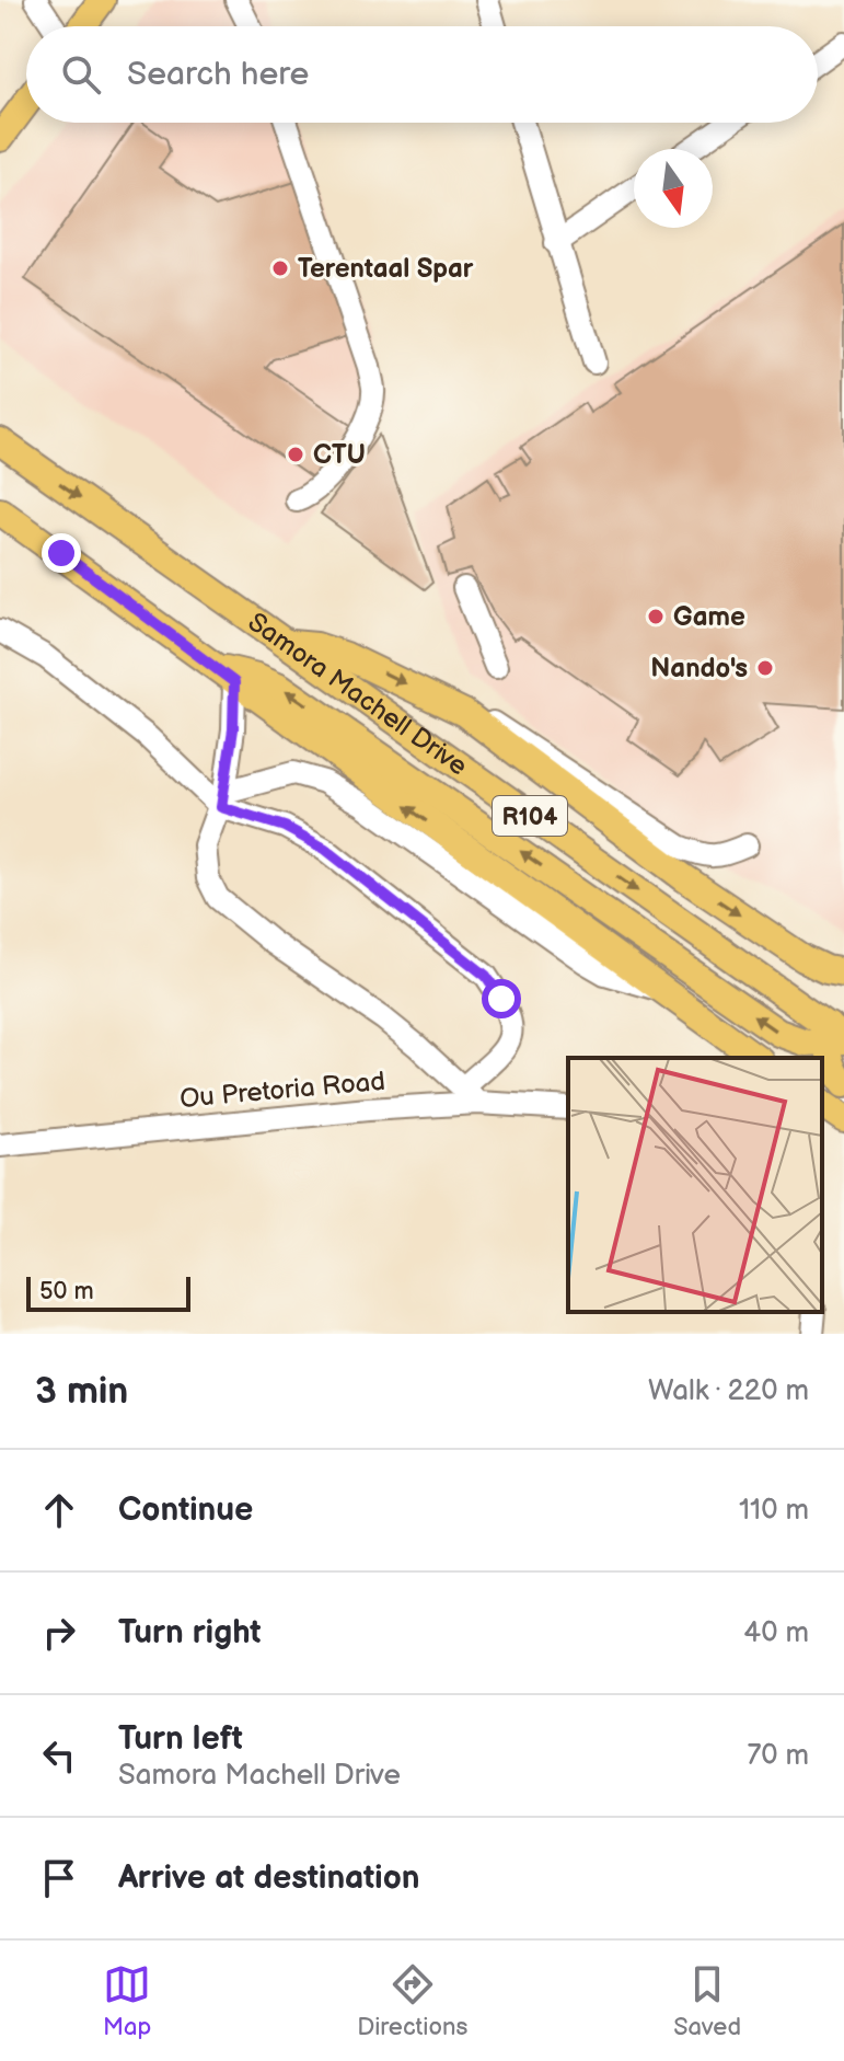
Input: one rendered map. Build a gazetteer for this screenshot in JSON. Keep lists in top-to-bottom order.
{
  "streets": {
    "main road": ["Samora Machell Drive", "R104"],
    "street": ["Ou Pretoria Road"]
  },
  "places": [
    "Terentaal Spar",
    "CTU",
    "Game",
    "Nando's"
  ],
  "scale_bar": "50 m",
  "north": "bottom",
  "page": {
    "search": "Search here",
    "scale": "50 m",
    "heading": ["3 min", "Walk · 220 m"],
    "list": [
      ["Continue", "110 m"],
      ["Turn right", "40 m"],
      ["Turn left", "Samora Machell Drive", "70 m"],
      "Arrive at destination"
    ],
    "nav": ["Map", "Directions", "Saved"]
  }
}
